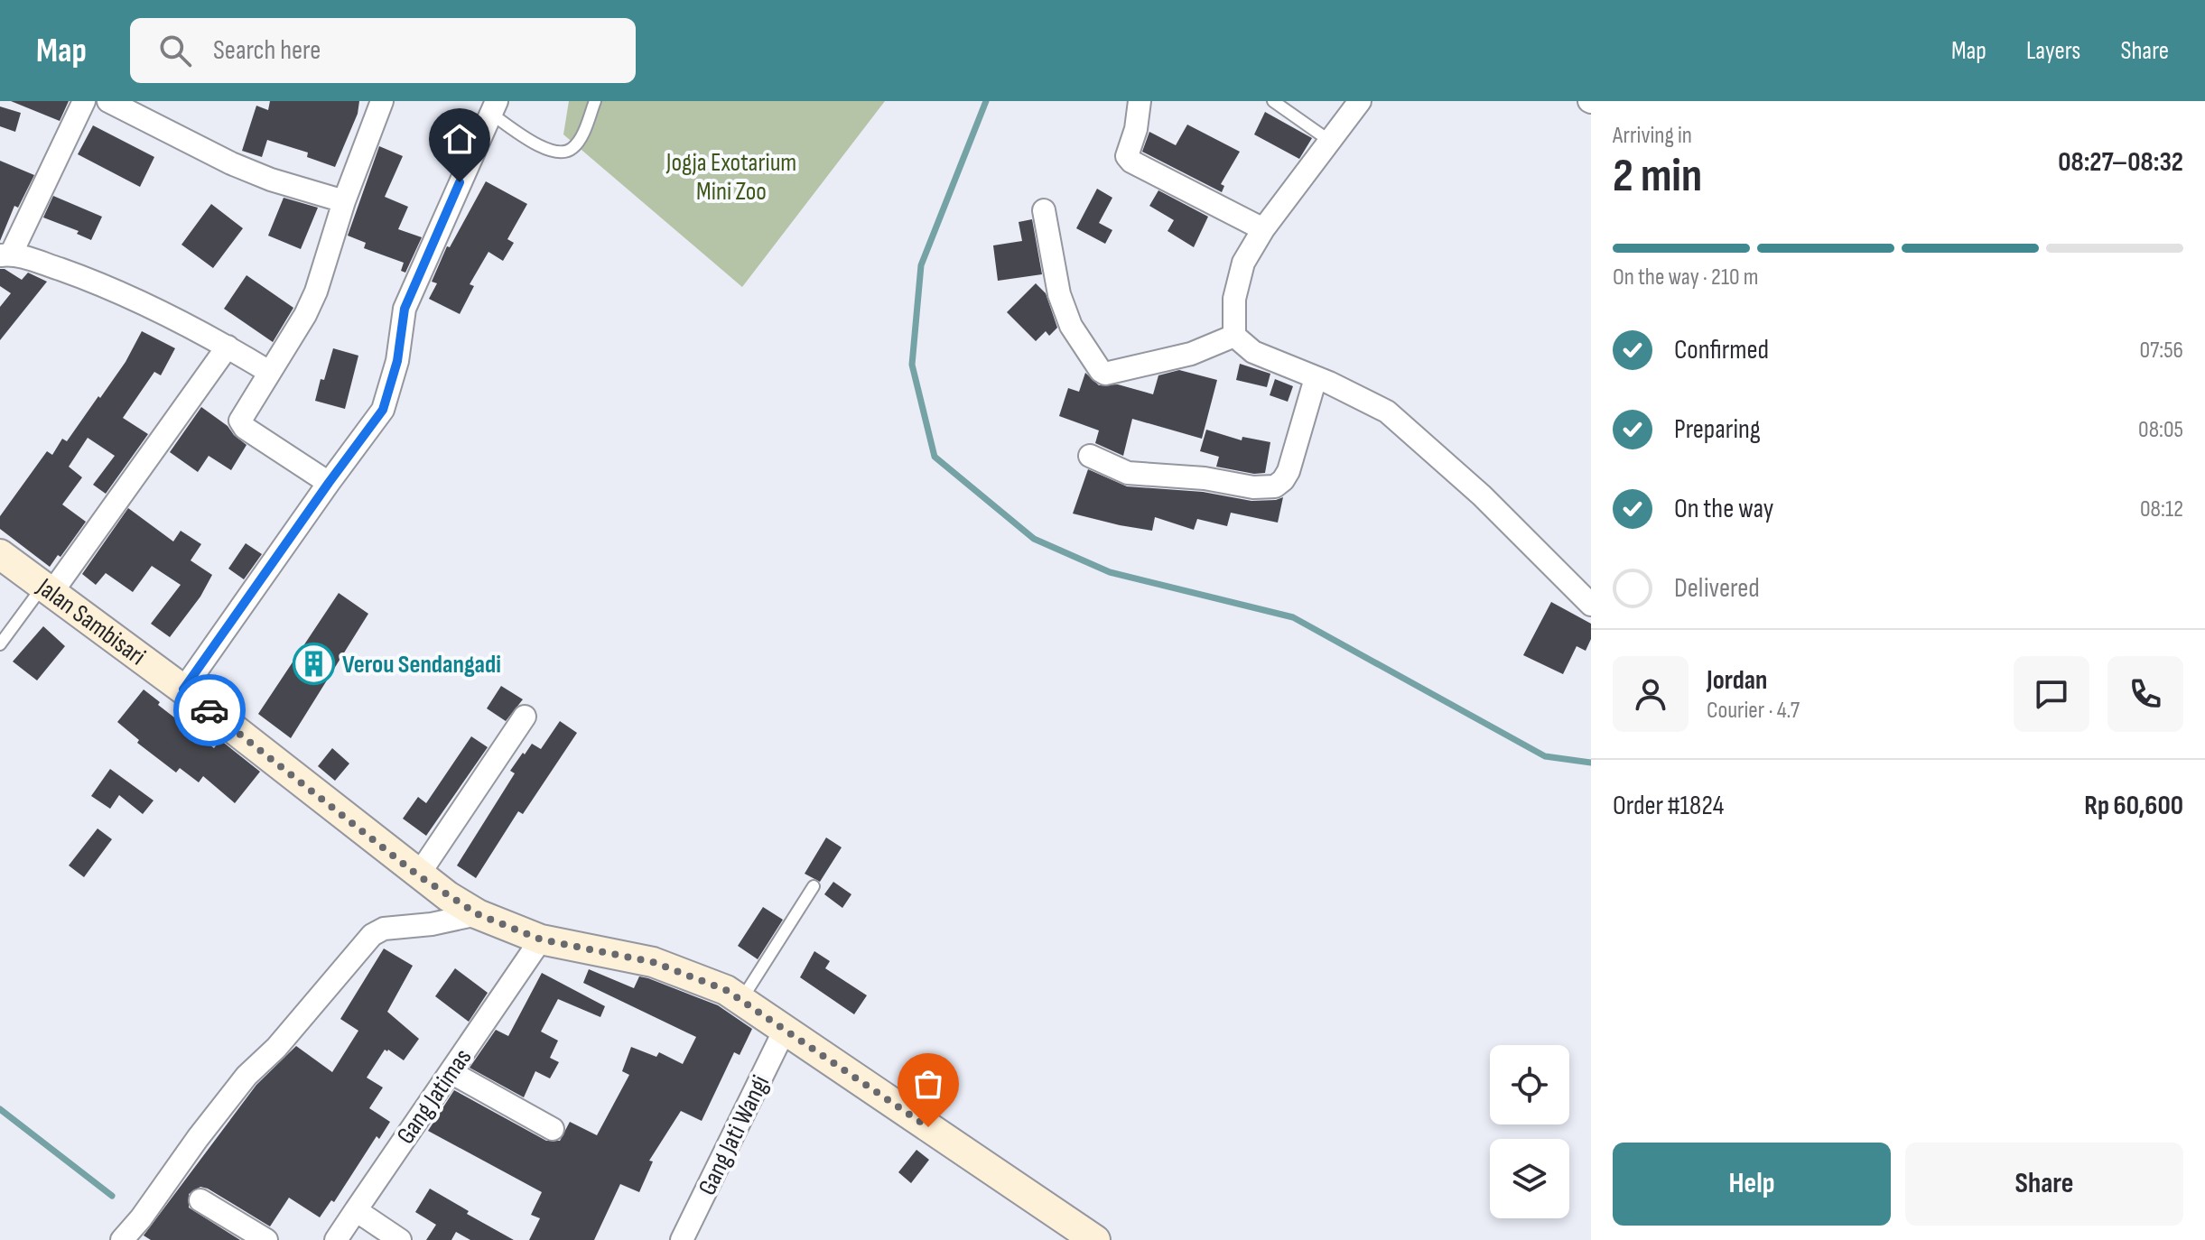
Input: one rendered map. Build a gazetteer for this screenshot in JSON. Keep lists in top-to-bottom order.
{
  "streets": {
    "main road": ["Jalan Sambisari"],
    "street": ["Gang Jatimas", "Gang Jati Wangi"]
  },
  "crossings": [
    ["Jalan Sambisari", "Gang Jatimas"],
    ["Jalan Sambisari", "Gang Jati Wangi"]
  ],
  "parks": ["Jogja Exotarium Mini Zoo"],
  "places": {
    "building": ["Verou Sendangadi"]
  },
  "page": {
    "header": "Map",
    "search": "Search here",
    "nav": ["Map", "Layers", "Share"],
    "heading": ["2 min", "Arriving in", "08:27–08:32"],
    "panel": [
      "Jordan",
      "Courier · 4.7",
      "Order #1824",
      "Rp 60,600"
    ],
    "bar": "On the way · 210 m",
    "list": [
      ["Confirmed", "07:56"],
      ["Preparing", "08:05"],
      ["On the way", "08:12"],
      "Delivered"
    ],
    "buttons": ["Help", "Share"]
  }
}
